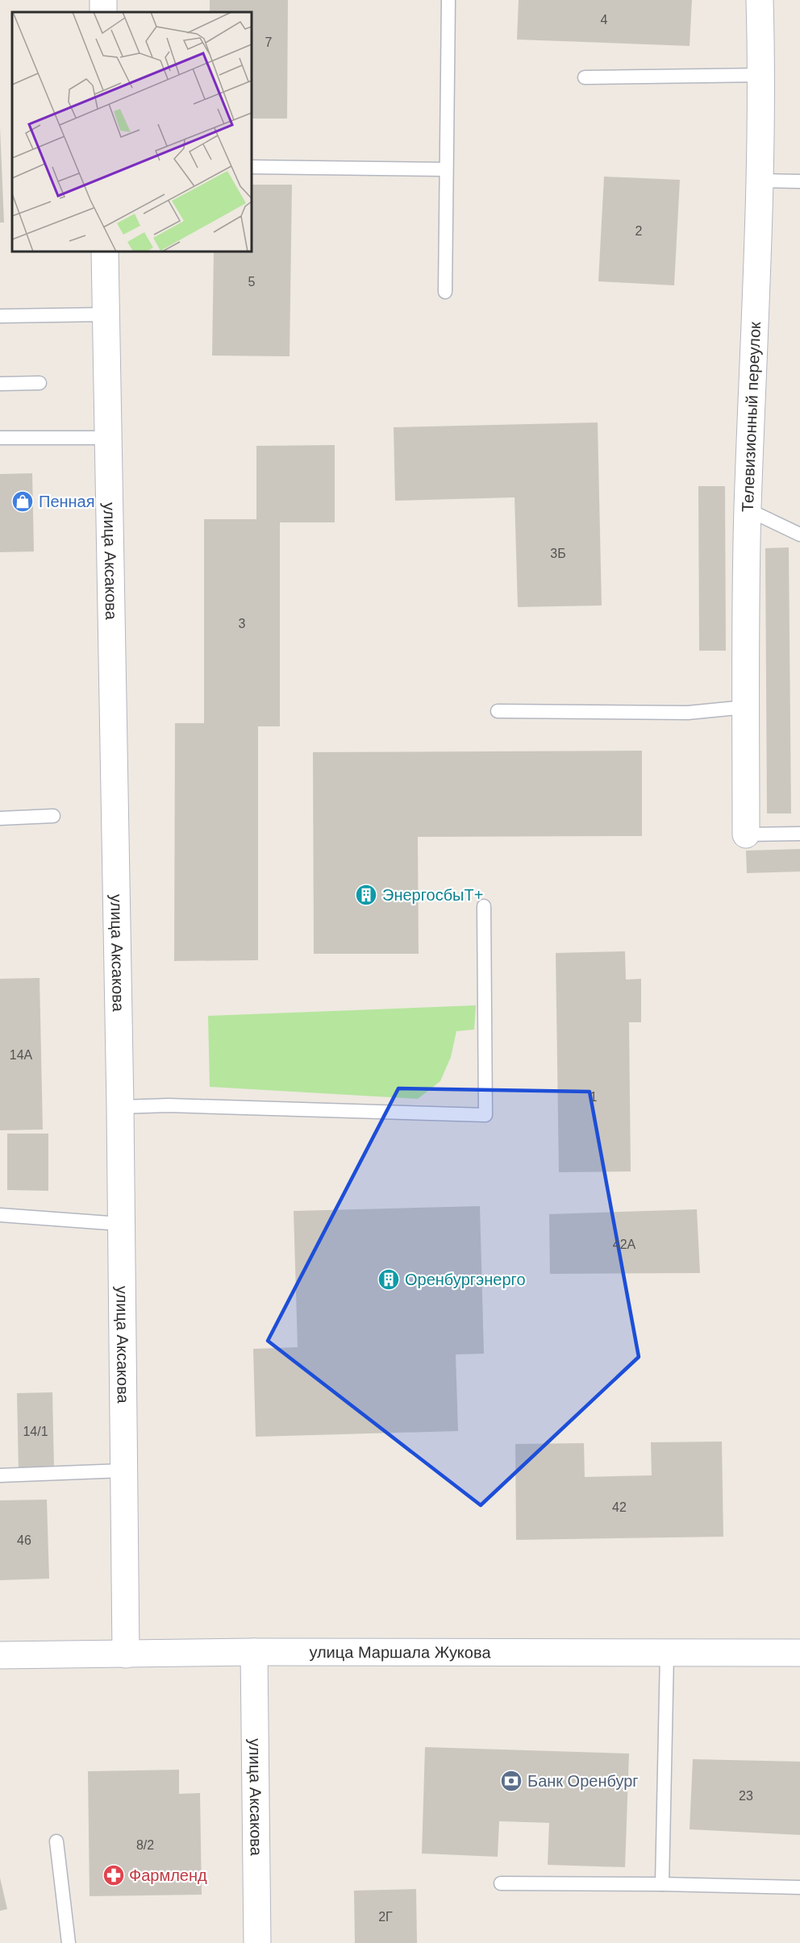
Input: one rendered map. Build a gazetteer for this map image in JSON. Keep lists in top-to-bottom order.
{
  "streets": {
    "main road": ["Телевизионный переулок", "улица Аксакова", "улица Маршала Жукова"]
  },
  "crossings": [
    ["улица Аксакова", "улица Маршала Жукова"]
  ],
  "places": {
    "shop": ["Пенная"],
    "building": ["ЭнергосбыТ+", "Оренбургэнерго"],
    "bank": ["Банк Оренбург"],
    "pharmacy": ["Фармленд"]
  },
  "house_numbers": [
    "4",
    "7",
    "2",
    "5",
    "3Б",
    "3",
    "14А",
    "1",
    "42А",
    "14/1",
    "42",
    "46",
    "23",
    "8/2",
    "2Г"
  ]
}
